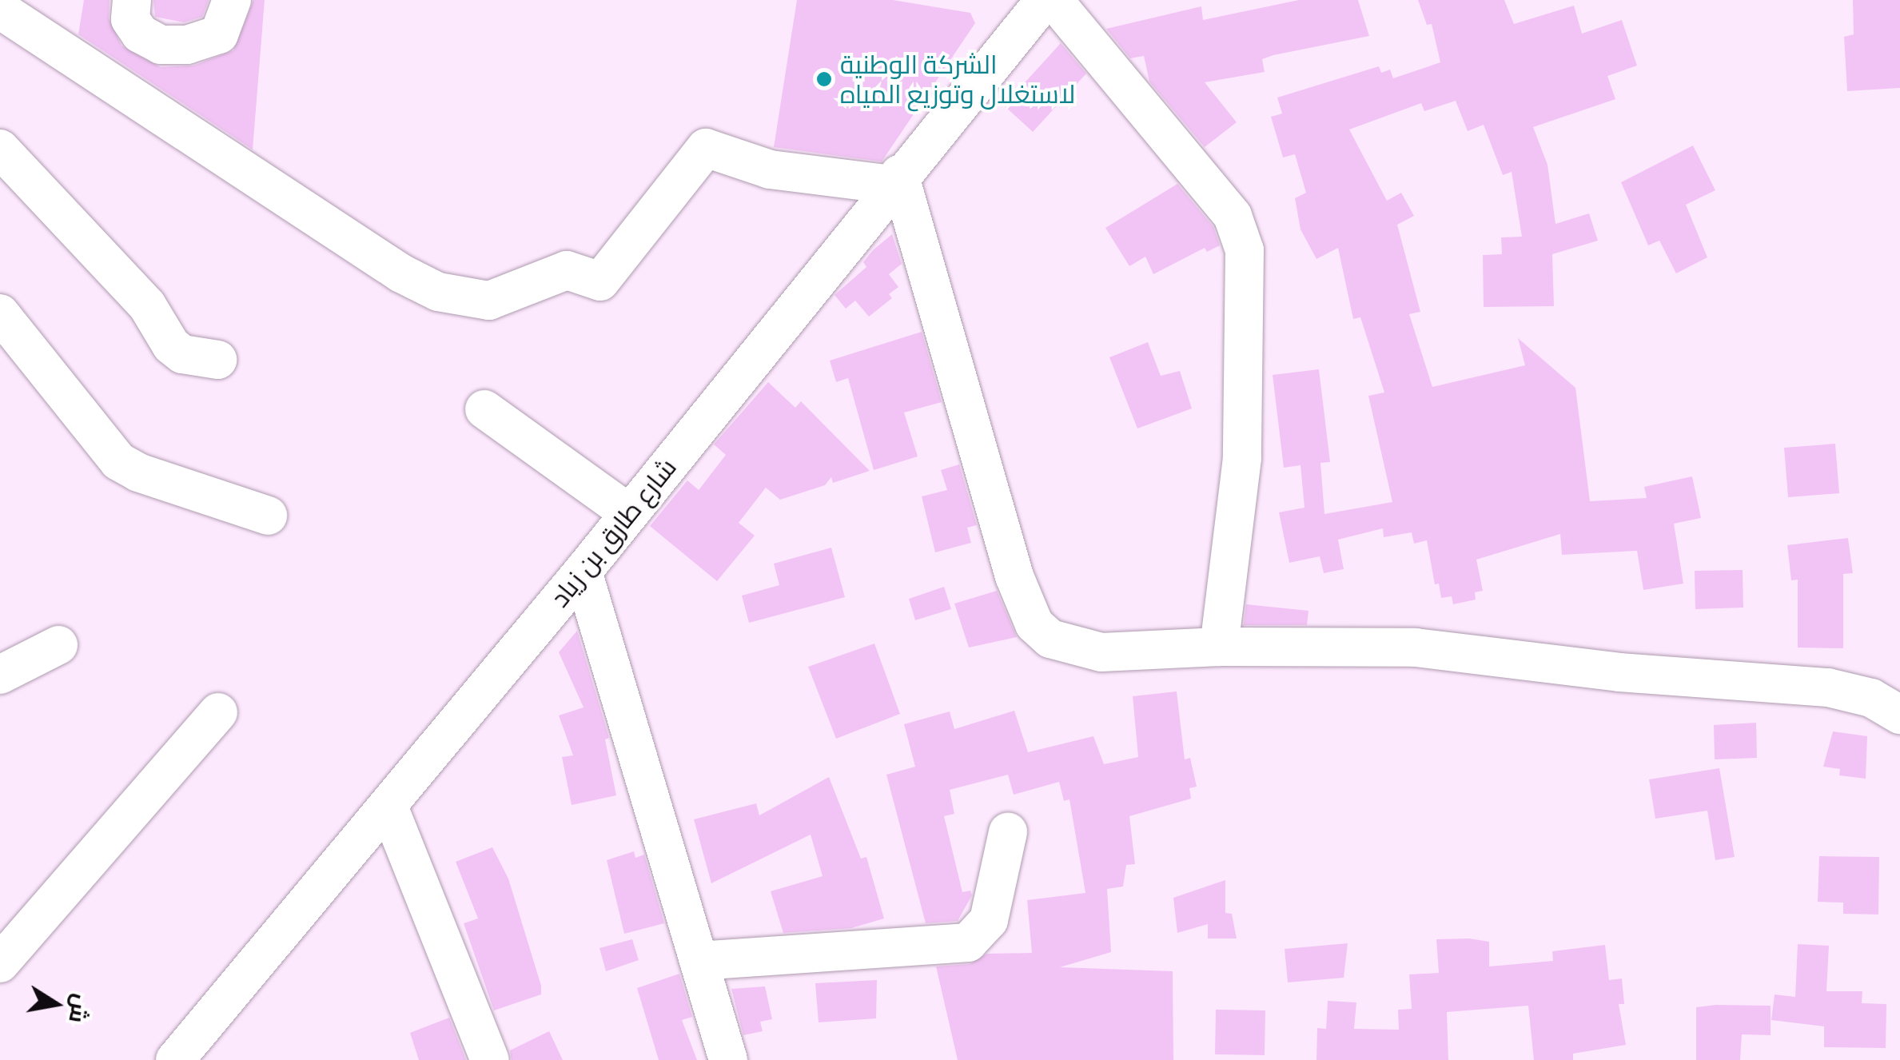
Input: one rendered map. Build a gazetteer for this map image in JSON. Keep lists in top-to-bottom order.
{
  "streets": {
    "street": ["شارع طارق بن زياد"]
  },
  "places": ["الشركة الوطنية لاستغلال وتوزيع المياه"],
  "north": "right"
}
